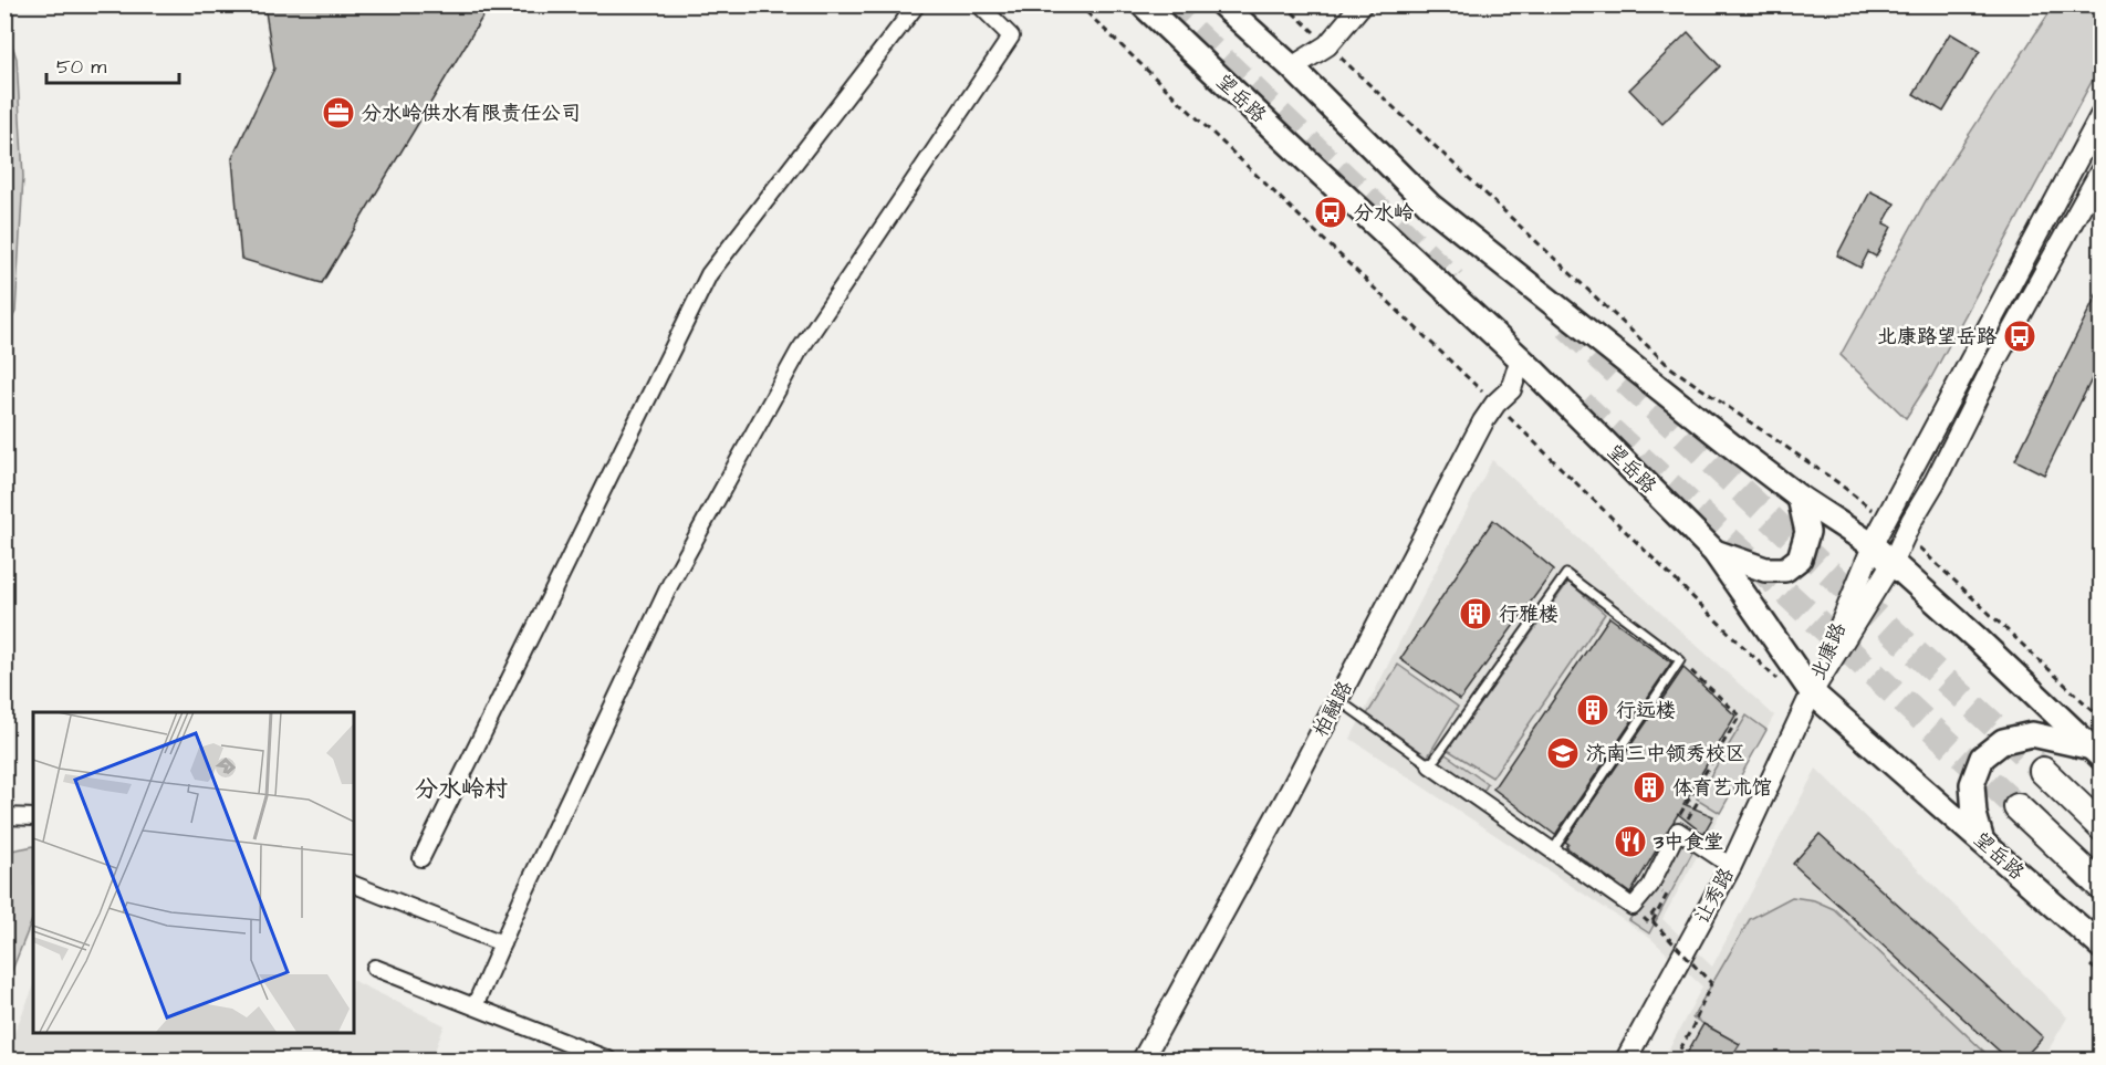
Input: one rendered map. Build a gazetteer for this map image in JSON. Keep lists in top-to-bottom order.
{
  "streets": {
    "main road": ["望岳路"],
    "street": ["北康路", "柏融路", "让秀路"]
  },
  "crossings": [
    ["望岳路", "北康路"],
    ["望岳路", "柏融路"],
    ["望岳路", "让秀路"],
    ["北康路", "让秀路"]
  ],
  "districts": ["分水岭村"],
  "places": {
    "office": ["分水岭供水有限责任公司"],
    "bus stop": ["分水岭", "北康路望岳路"],
    "building": ["行雅楼", "行远楼", "体育艺术馆"],
    "school or university": ["济南三中领秀校区"],
    "restaurant": ["3中食堂"]
  },
  "scale_bar": "50 m"
}
